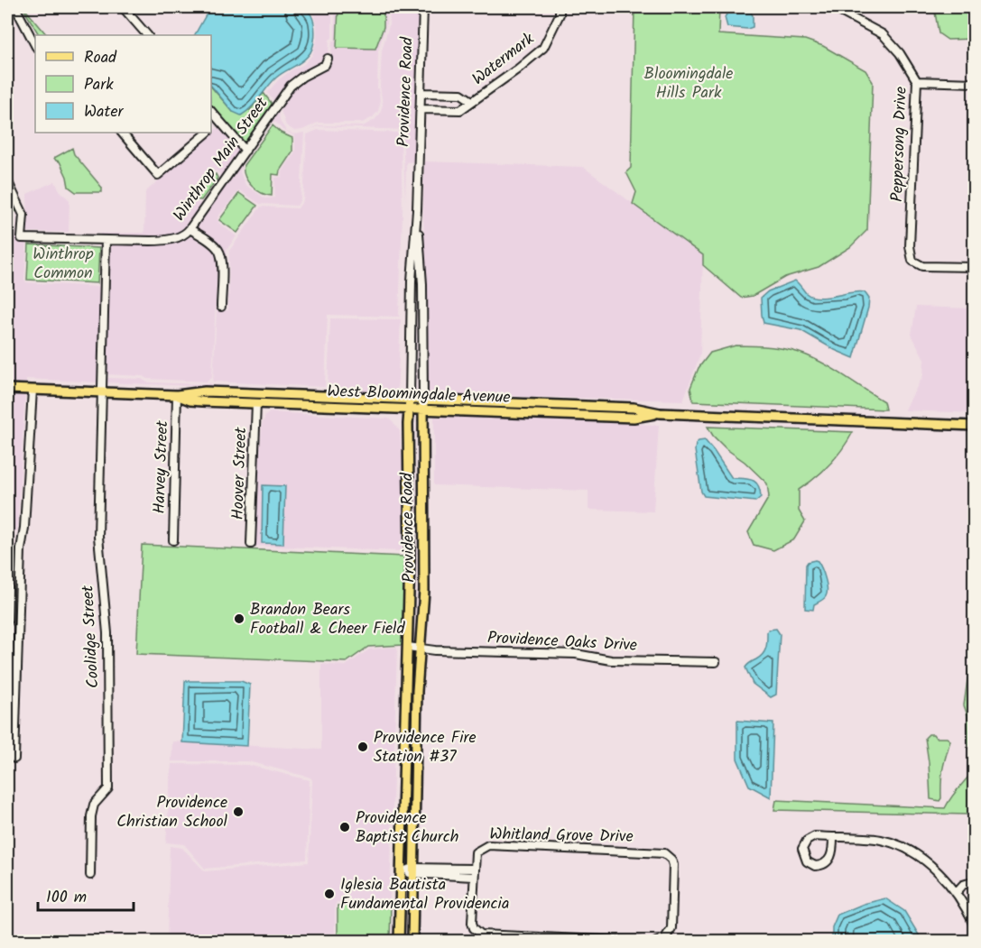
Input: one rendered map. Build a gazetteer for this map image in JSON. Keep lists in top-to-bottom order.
{
  "streets": {
    "main road": ["Providence Road", "West Bloomingdale Avenue"],
    "street": [
      "Watermark",
      "Peppersong Drive",
      "Winthrop Main Street",
      "Harvey Street",
      "Hoover Street",
      "Coolidge Street",
      "Providence Oaks Drive",
      "Whitland Grove Drive"
    ]
  },
  "crossings": [
    ["Watermark", "Providence Road"],
    ["Providence Road", "West Bloomingdale Avenue"],
    ["Providence Road", "Providence Oaks Drive"],
    ["Winthrop Main Street", "Coolidge Street"],
    ["West Bloomingdale Avenue", "Harvey Street"],
    ["West Bloomingdale Avenue", "Hoover Street"],
    ["West Bloomingdale Avenue", "Coolidge Street"]
  ],
  "parks": ["Bloomingdale Hills Park", "Winthrop Common"],
  "places": [
    "Brandon Bears Football & Cheer Field",
    "Providence Fire Station #37",
    "Providence Christian School",
    "Providence Baptist Church",
    "Iglesia Bautista Fundamental Providencia"
  ],
  "legend": ["Road", "Park", "Water"],
  "scale_bar": "100 m"
}
